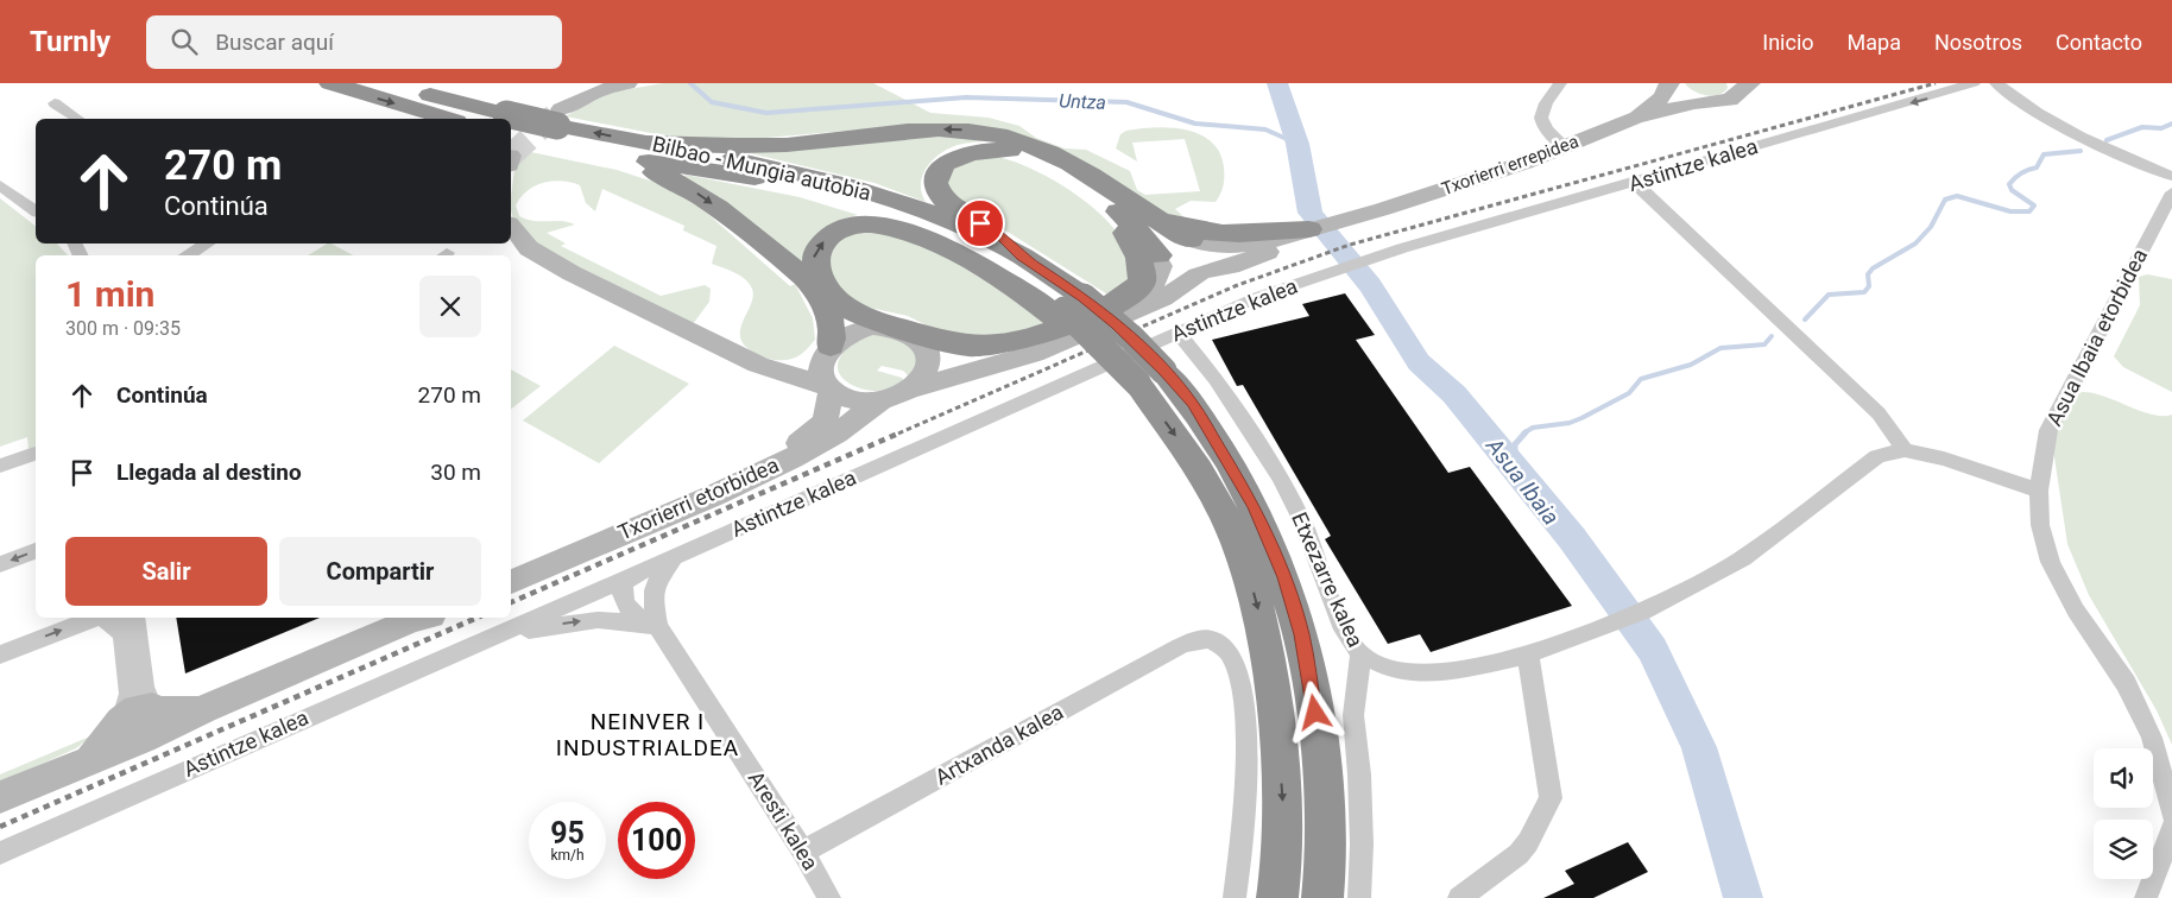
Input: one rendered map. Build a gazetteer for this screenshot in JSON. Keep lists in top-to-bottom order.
{
  "streets": {
    "highway": ["Bilbao - Mungia autobia"],
    "street": [
      "Txorierri errepidea",
      "Astintze kalea",
      "Asua Ibaia etorbidea",
      "Txorierri etorbidea",
      "Etxezarre kalea",
      "Artxanda kalea",
      "Aresti kalea"
    ]
  },
  "crossings": [
    ["Txorierri errepidea", "Txorierri etorbidea"],
    ["Astintze kalea", "Etxezarre kalea"],
    ["Astintze kalea", "Aresti kalea"],
    ["Artxanda kalea", "Aresti kalea"]
  ],
  "districts": ["NEINVER I INDUSTRIALDEA"],
  "water": ["Untza", "Asua Ibaia"],
  "page": {
    "header": "Turnly",
    "search": "Buscar aquí",
    "nav": [
      "Inicio",
      "Mapa",
      "Nosotros",
      "Contacto"
    ],
    "turn": ["270 m", "Continúa"],
    "heading": ["1 min", "300 m · 09:35"],
    "list": [
      {
        "name": "Continúa",
        "value": "270 m"
      },
      {
        "name": "Llegada al destino",
        "value": "30 m"
      }
    ],
    "buttons": ["Salir", "Compartir"],
    "speed": "95 km/h",
    "limit": "100"
  }
}
